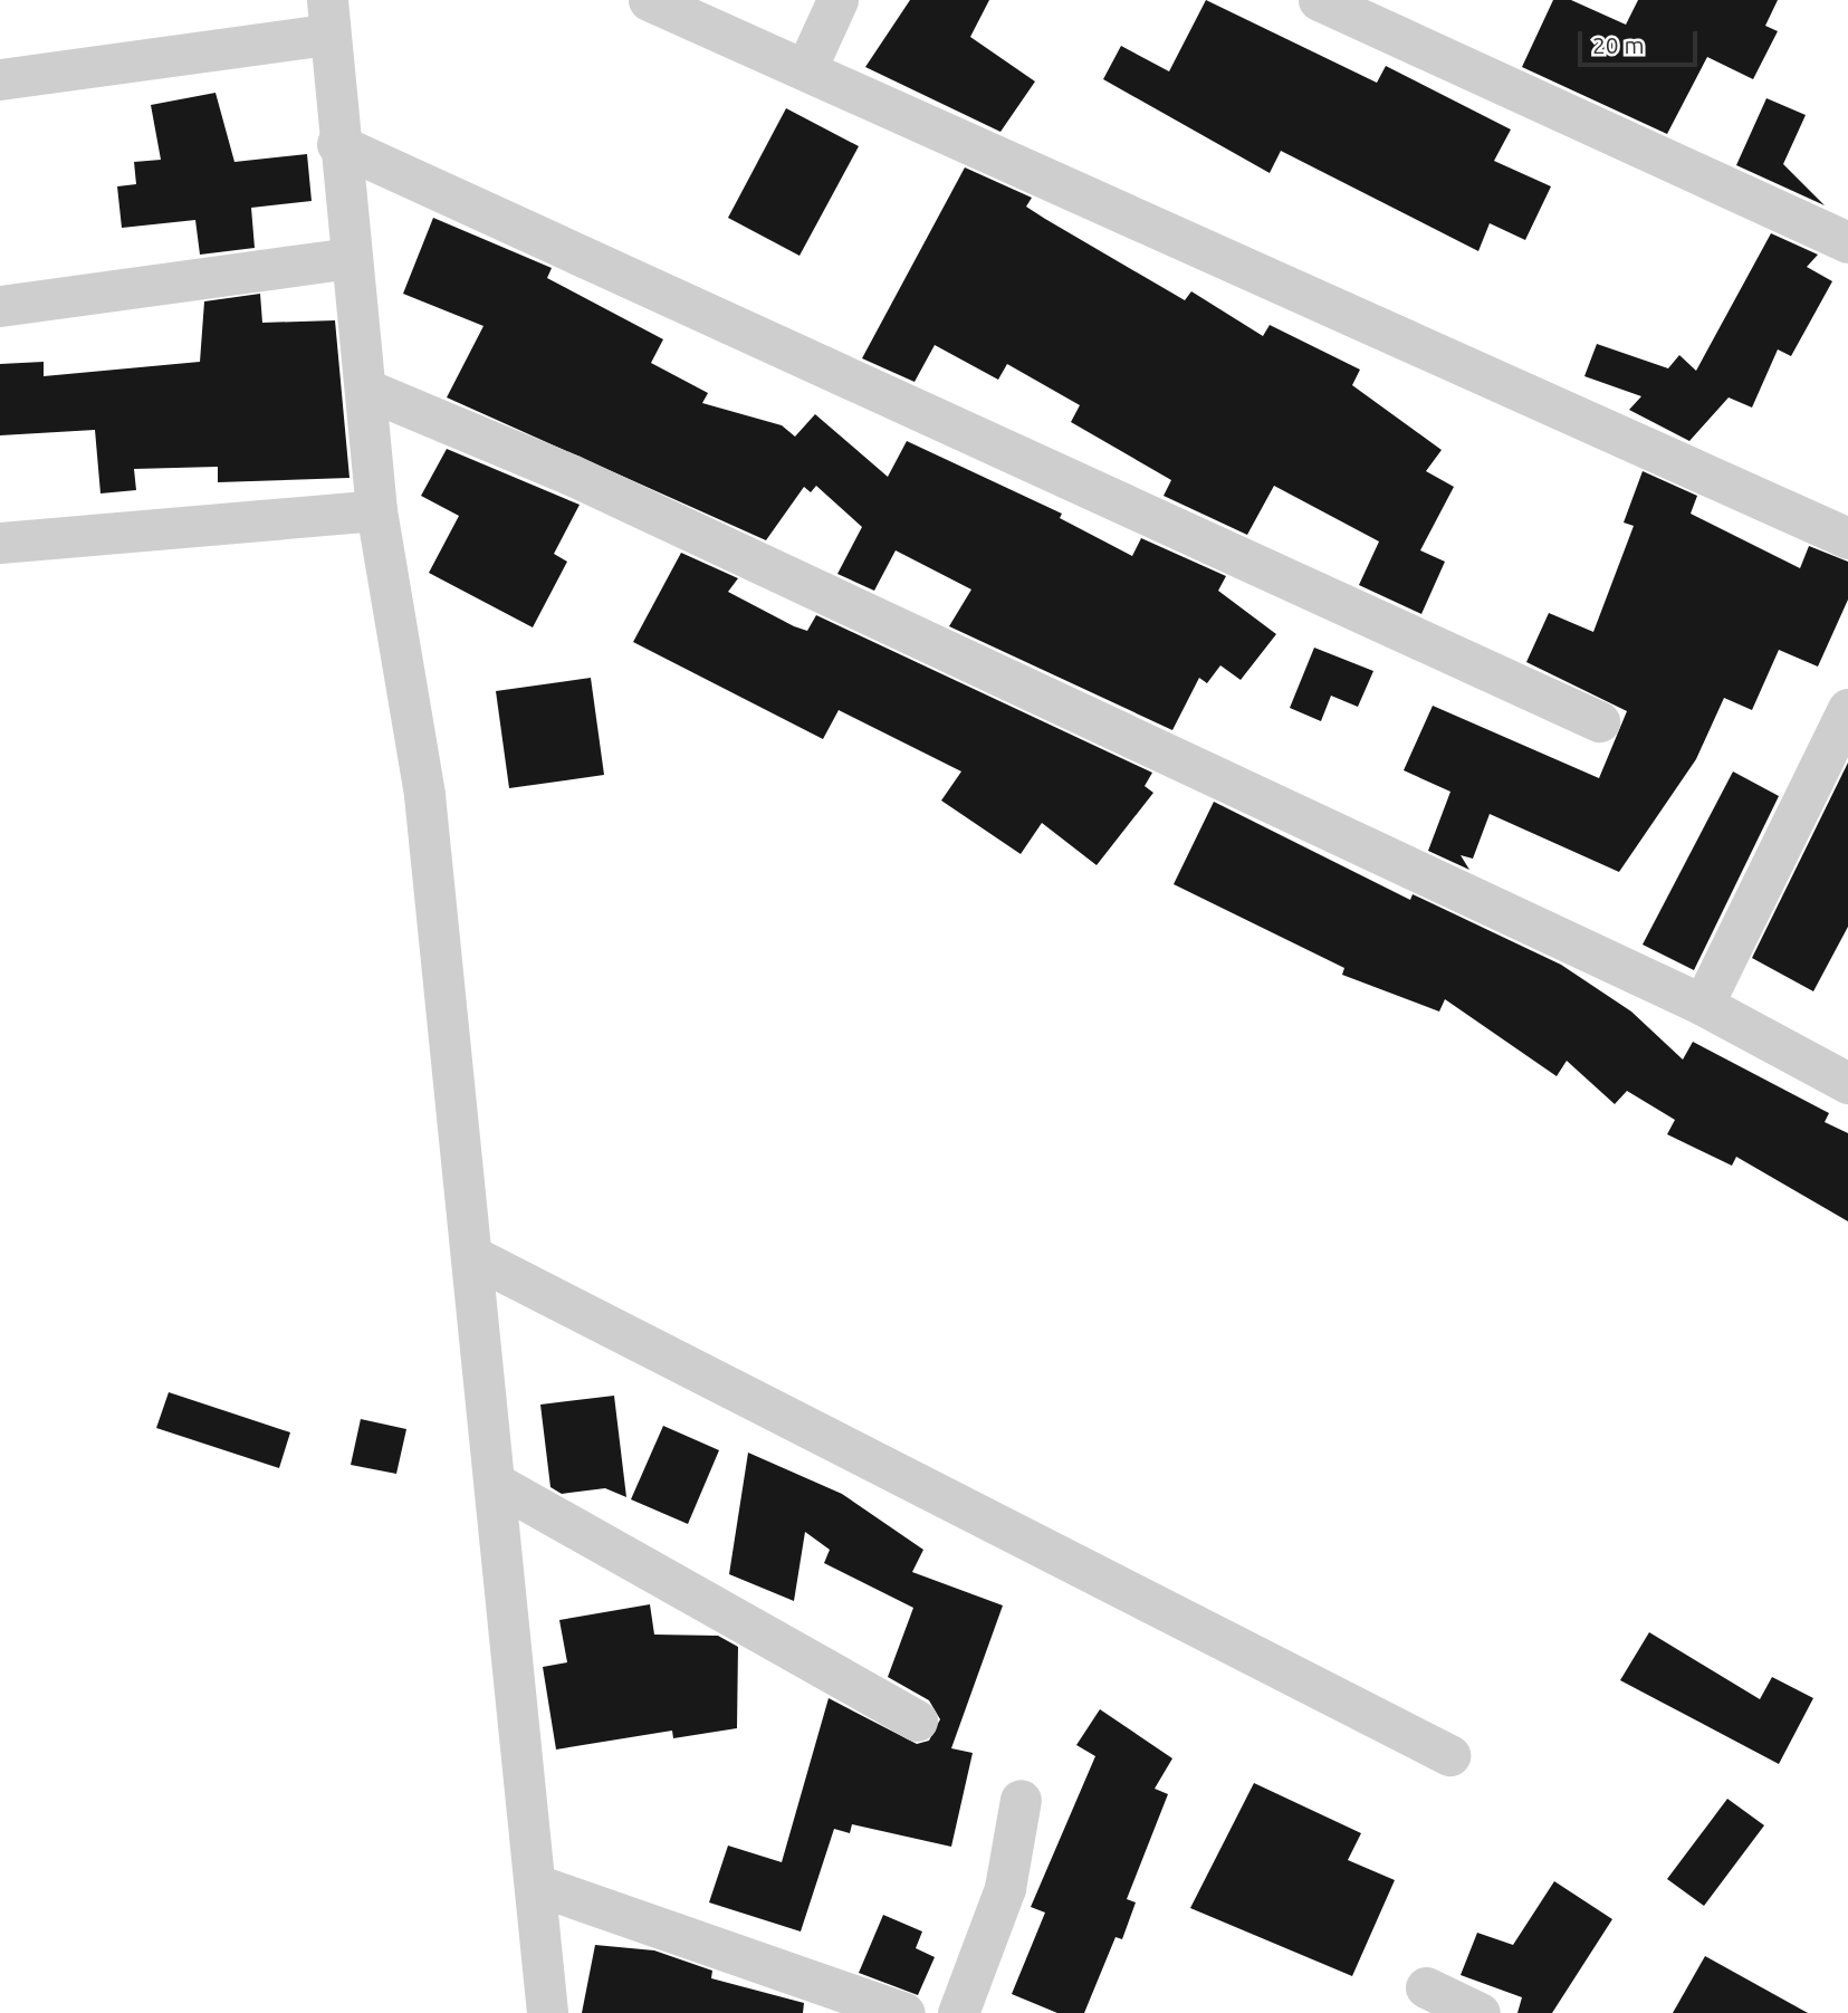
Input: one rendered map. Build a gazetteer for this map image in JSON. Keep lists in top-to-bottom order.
{
  "scale_bar": "20 m"
}
